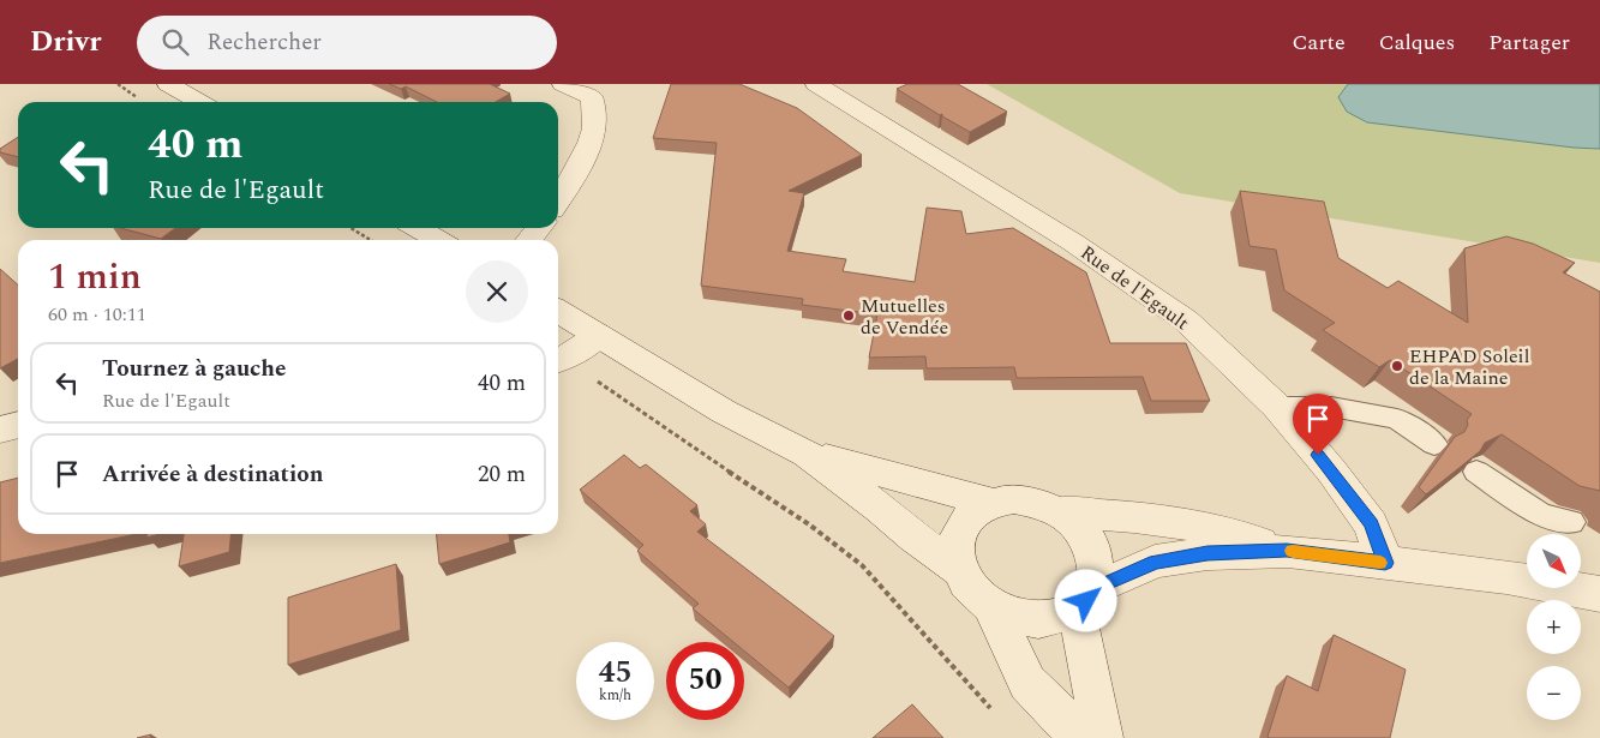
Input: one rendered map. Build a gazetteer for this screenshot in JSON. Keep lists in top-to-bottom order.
{
  "streets": {
    "street": ["Rue de l'Egault"]
  },
  "places": ["Mutuelles de Vendée", "EHPAD Soleil de la Maine"],
  "north": "bottom right",
  "page": {
    "header": "Drivr",
    "search": "Rechercher",
    "nav": ["Carte", "Calques", "Partager"],
    "turn": ["40 m", "Rue de l'Egault"],
    "heading": ["1 min", "60 m · 10:11"],
    "list": [
      {
        "name": "Tournez à gauche",
        "note": "Rue de l'Egault",
        "value": "40 m"
      },
      {
        "name": "Arrivée à destination",
        "value": "20 m"
      }
    ],
    "map_buttons": ["+", "−"],
    "speed": "45 km/h",
    "limit": "50"
  }
}
